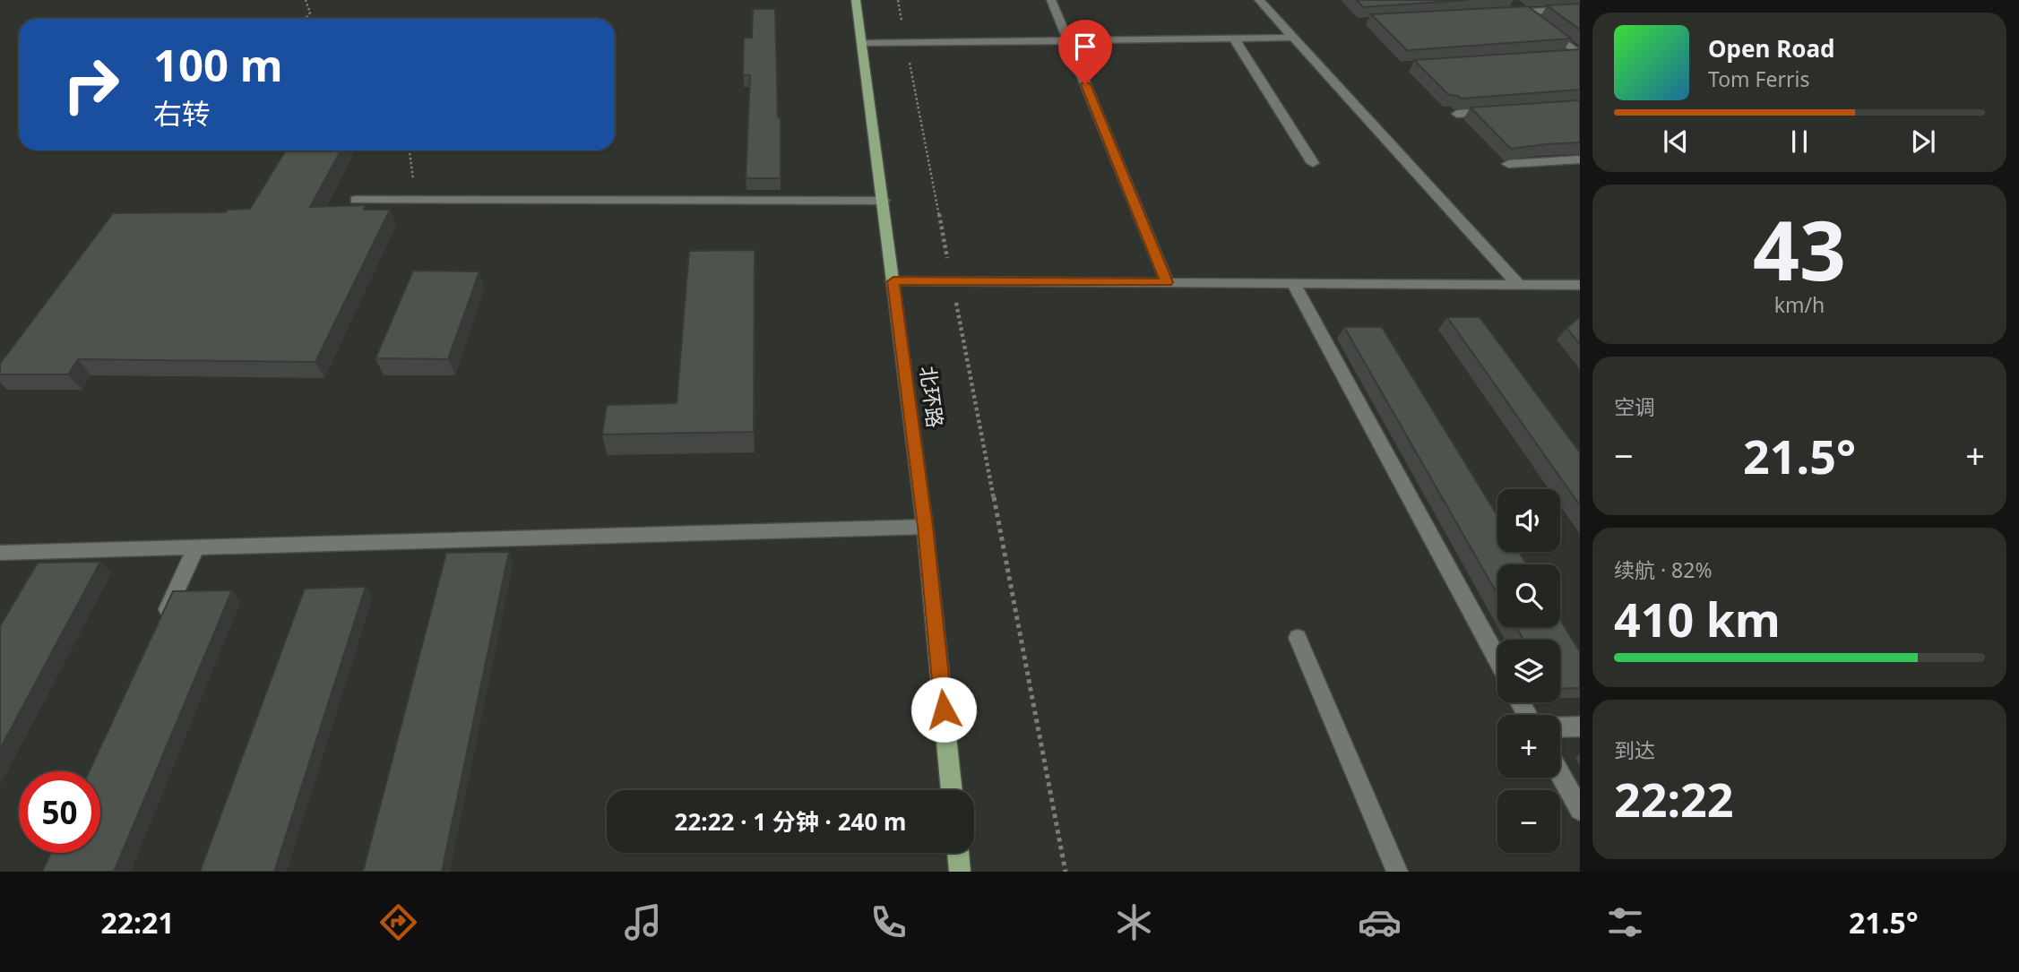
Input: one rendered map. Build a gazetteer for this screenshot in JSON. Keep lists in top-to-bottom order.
{
  "streets": {
    "main road": ["北环路"]
  },
  "page": {
    "turn": ["100 m", "右转"],
    "song": ["Open Road", "Tom Ferris"],
    "tile": [
      ["43", "km/h"],
      "空调",
      ["续航 · 82%", "410 km"],
      ["到达", "22:22"]
    ],
    "heat": ["−", "21.5°", "+"],
    "map_buttons": ["+", "−"],
    "limit": "50",
    "trip": "22:22 · 1 分钟 · 240 m",
    "tabs": ["22:21", "21.5°"]
  }
}
